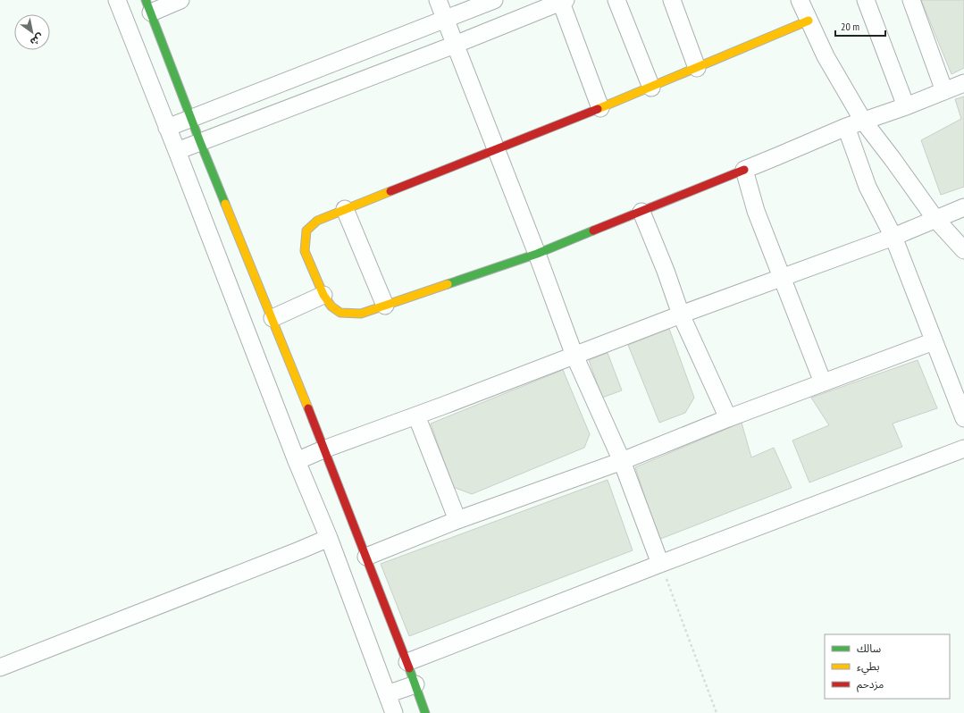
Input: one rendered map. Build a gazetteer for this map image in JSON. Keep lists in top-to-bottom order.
{
  "legend": ["سالك", "بطيء", "مزدحم"],
  "scale_bar": "20 m",
  "north": "bottom right"
}
